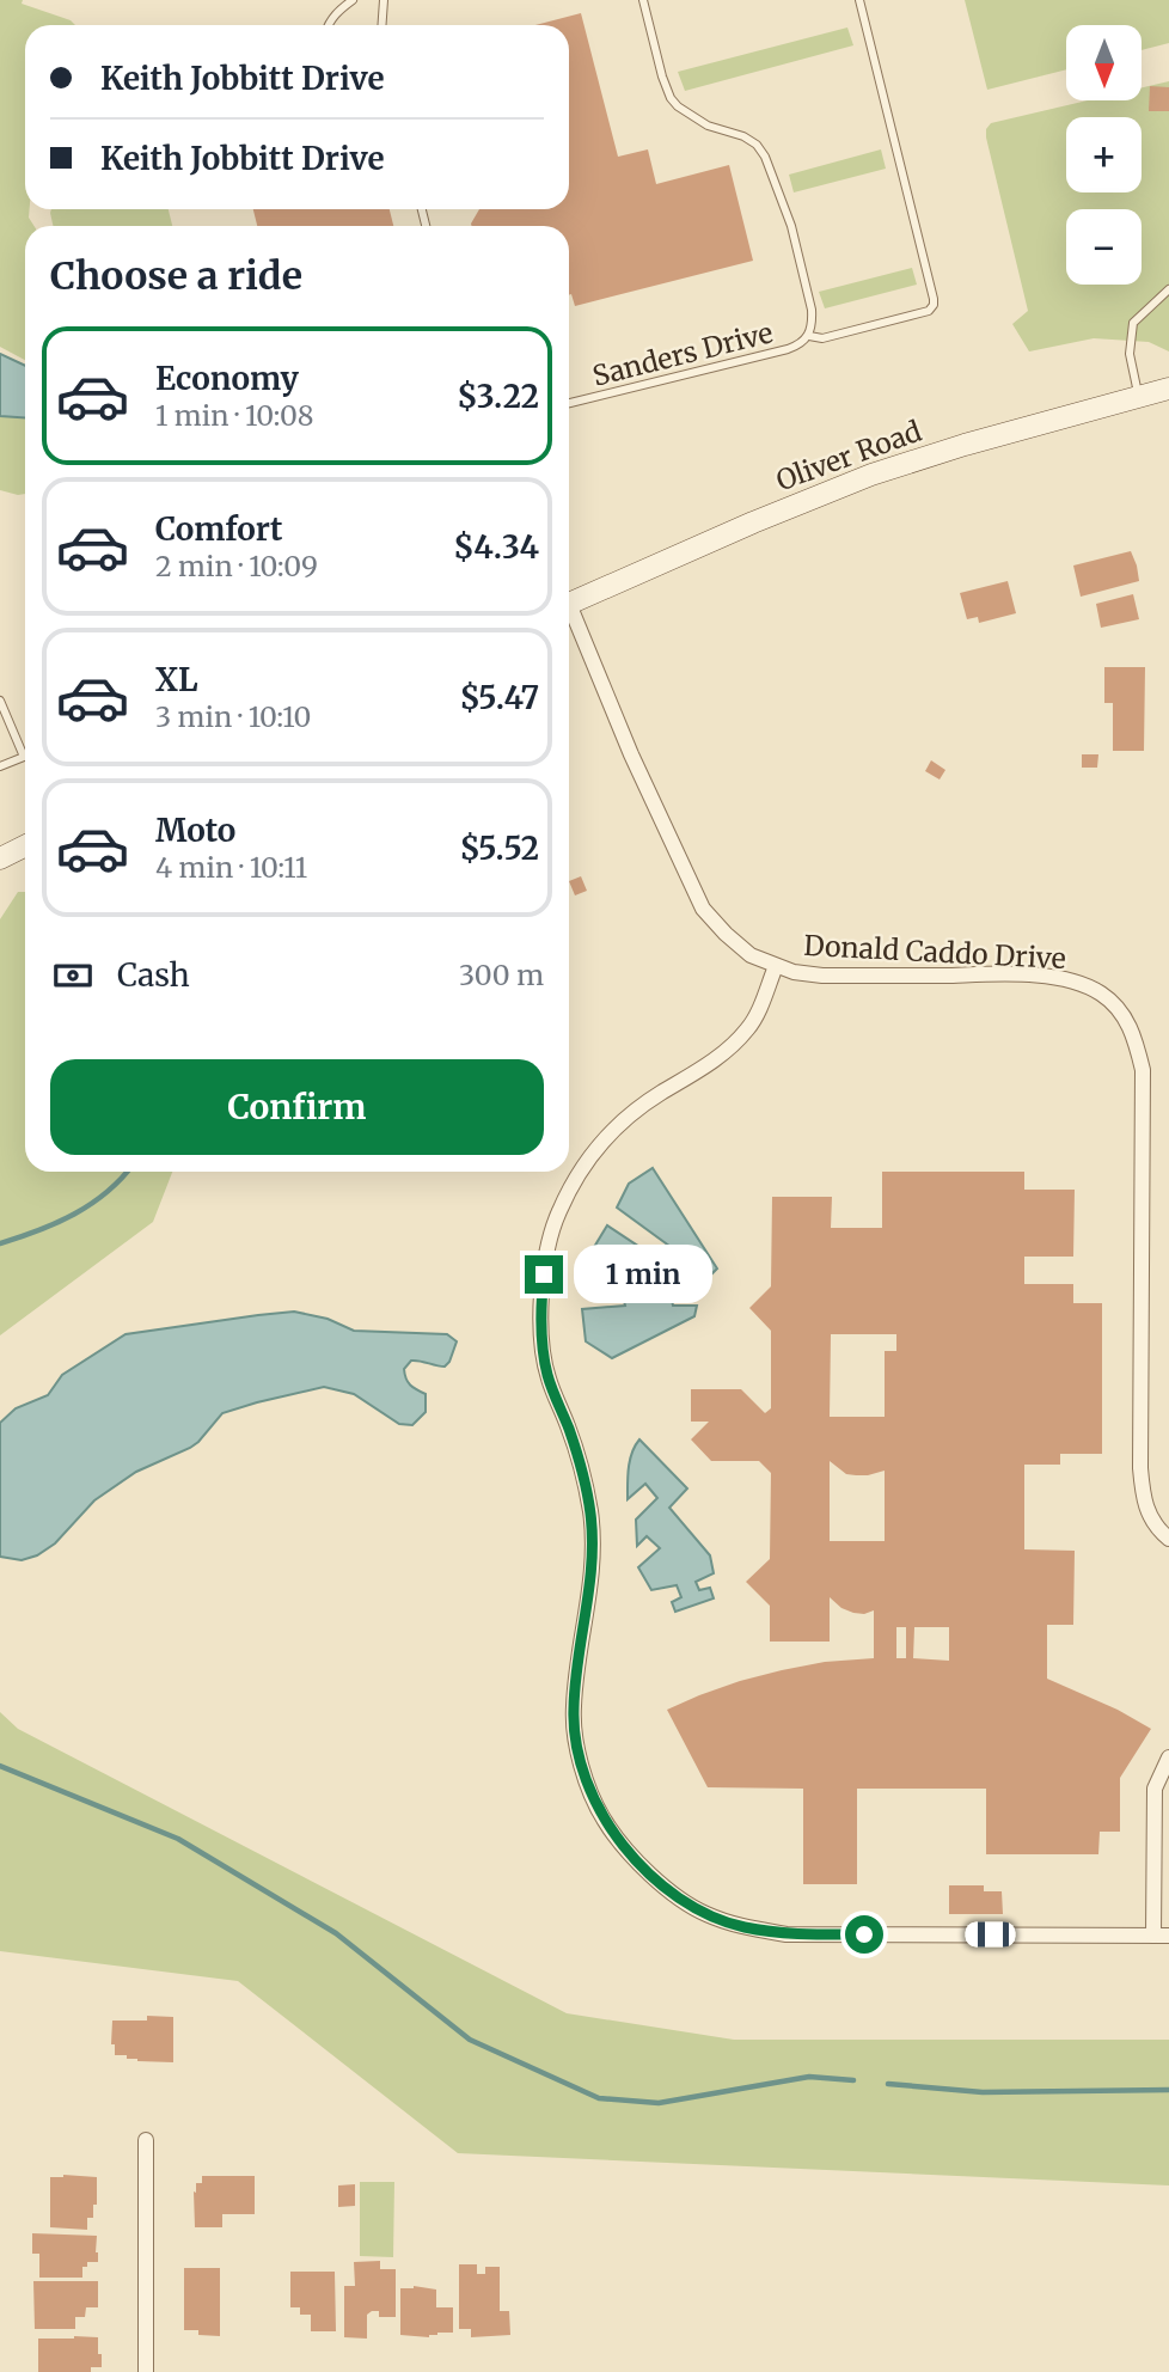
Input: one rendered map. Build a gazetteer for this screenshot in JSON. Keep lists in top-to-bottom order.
{
  "streets": {
    "main road": ["Oliver Road"],
    "street": ["Donald Caddo Drive"],
    "lane": ["Sanders Drive"]
  },
  "north": "bottom",
  "page": {
    "map_buttons": ["+", "−"],
    "banner": ["Keith Jobbitt Drive", "Keith Jobbitt Drive"],
    "heading": "Choose a ride",
    "list": [
      {
        "name": "Economy",
        "note": "1 min · 10:08",
        "value": "$3.22"
      },
      {
        "name": "Comfort",
        "note": "2 min · 10:09",
        "value": "$4.34"
      },
      {
        "name": "XL",
        "note": "3 min · 10:10",
        "value": "$5.47"
      },
      {
        "name": "Moto",
        "note": "4 min · 10:11",
        "value": "$5.52"
      }
    ],
    "pay": ["Cash", "300 m"],
    "buttons": "Confirm",
    "bubble": "1 min"
  }
}
